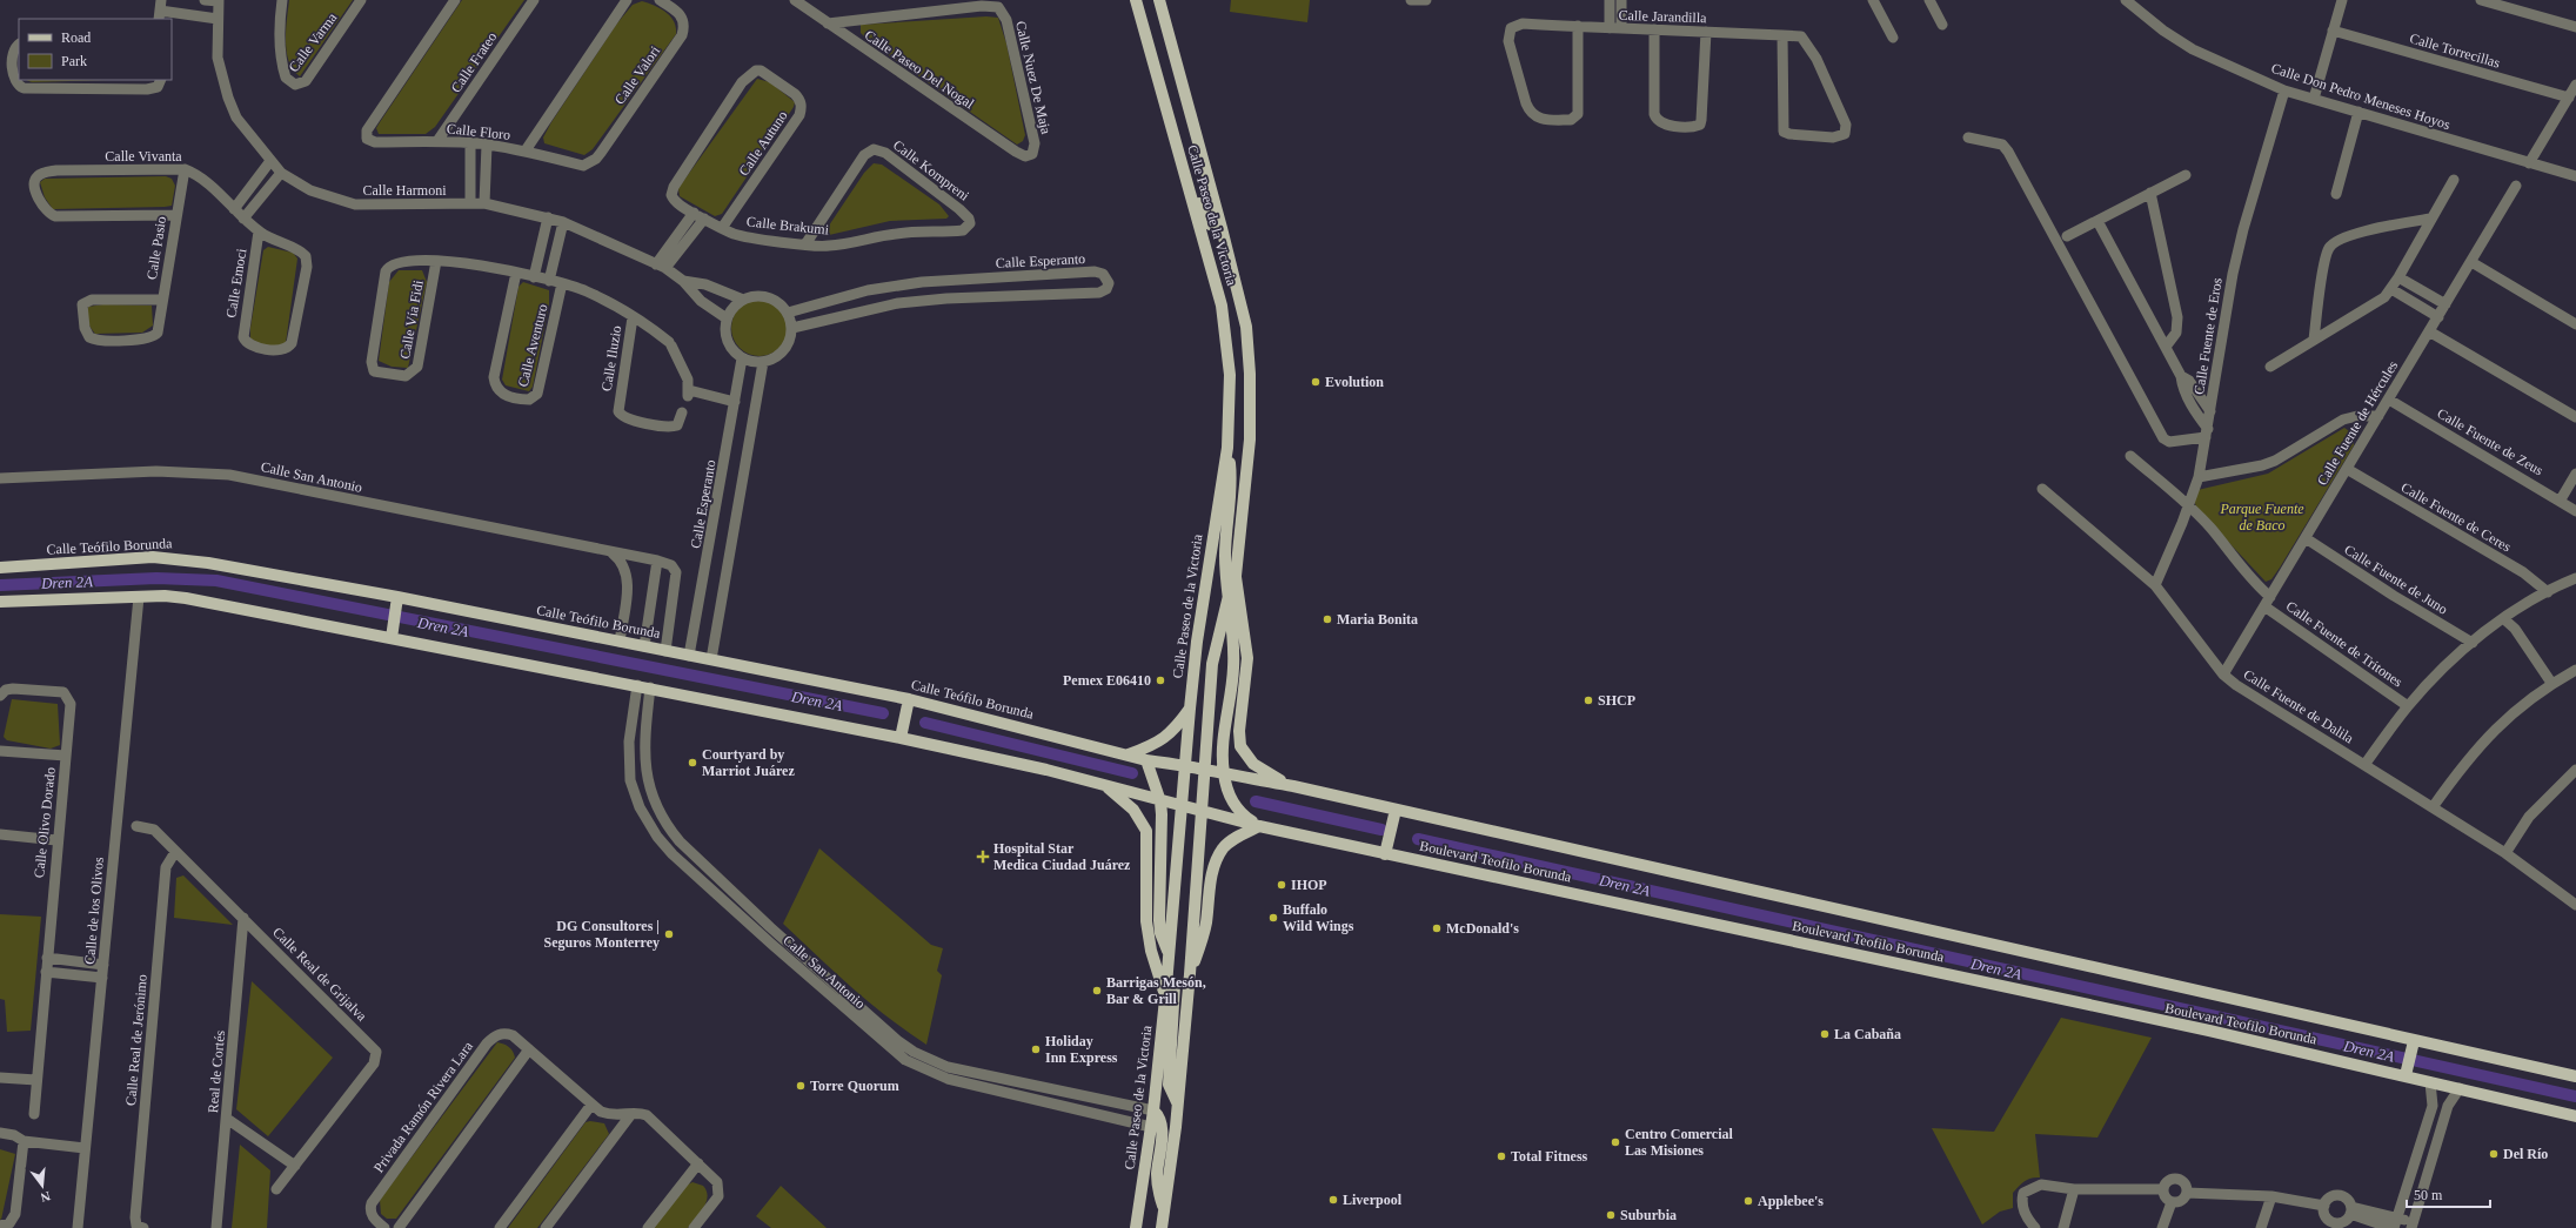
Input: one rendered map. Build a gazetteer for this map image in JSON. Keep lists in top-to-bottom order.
{
  "streets": {
    "main road": ["Calle Paseo de la Victoria", "Calle Teófilo Borunda", "Boulevard Teofilo Borunda"],
    "street": [
      "Calle Jarandilla",
      "Calle Varma",
      "Calle Torrecillas",
      "Calle Frateo",
      "Calle Paseo Del Nogal",
      "Calle Valori",
      "Calle Nuez De Maja",
      "Calle Don Pedro Meneses Hoyos",
      "Calle Floro",
      "Calle Autuno",
      "Calle Vivanta",
      "Calle Kompreni",
      "Calle Harmoni",
      "Calle Brakumi",
      "Calle Pasio",
      "Calle Esperanto",
      "Calle Emoci",
      "Calle Vía Fidi",
      "Calle Fuente de Eros",
      "Calle Aventuro",
      "Calle Iluzio",
      "Calle Fuente de Hércules",
      "Calle Fuente de Zeus",
      "Calle San Antonio",
      "Calle Fuente de Ceres",
      "Calle Fuente de Juno",
      "Calle Fuente de Tritones",
      "Calle Fuente de Dalila",
      "Calle Olivo Dorado",
      "Calle de los Olivos",
      "Calle Real de Grijalva",
      "Calle Real de Jerónimo",
      "Real de Cortés",
      "Privada Ramón Rivera Lara"
    ]
  },
  "crossings": [
    ["Calle Frateo", "Calle Floro"],
    ["Calle Paseo Del Nogal", "Calle Nuez De Maja"],
    ["Calle Valori", "Calle Floro"],
    ["Calle Don Pedro Meneses Hoyos", "Calle Fuente de Eros"],
    ["Calle Autuno", "Calle Brakumi"],
    ["Calle Vivanta", "Calle Pasio"],
    ["Calle Vivanta", "Calle Emoci"],
    ["Calle Kompreni", "Calle Brakumi"],
    ["Calle Harmoni", "Calle Esperanto"],
    ["Calle Paseo de la Victoria", "Calle San Antonio"],
    ["Calle Paseo de la Victoria", "Calle Teófilo Borunda"],
    ["Calle Paseo de la Victoria", "Boulevard Teofilo Borunda"],
    ["Calle Esperanto", "Calle Iluzio"],
    ["Calle Esperanto", "Calle Teófilo Borunda"],
    ["Calle Fuente de Eros", "Calle Fuente de Tritones"],
    ["Calle Fuente de Eros", "Calle Fuente de Dalila"],
    ["Calle Aventuro", "Calle Iluzio"],
    ["Calle Fuente de Hércules", "Calle Fuente de Zeus"],
    ["Calle Fuente de Hércules", "Calle Fuente de Ceres"],
    ["Calle Fuente de Hércules", "Calle Fuente de Juno"],
    ["Calle Fuente de Hércules", "Calle Fuente de Tritones"],
    ["Calle Fuente de Hércules", "Calle Fuente de Dalila"],
    ["Calle San Antonio", "Calle Teófilo Borunda"],
    ["Calle Teófilo Borunda", "Boulevard Teofilo Borunda"],
    ["Calle Real de Grijalva", "Calle Real de Jerónimo"],
    ["Calle Real de Grijalva", "Real de Cortés"]
  ],
  "water": ["Dren 2A"],
  "parks": ["Parque Fuente de Baco"],
  "places": {
    "other": [
      "Evolution",
      "Maria Bonita",
      "Pemex E06410",
      "SHCP",
      "Courtyard by Marriot Juárez",
      "IHOP",
      "Buffalo Wild Wings",
      "McDonald's",
      "DG Consultores | Seguros Monterrey",
      "Barrigas Mesón, Bar & Grill",
      "La Cabaña",
      "Holiday Inn Express",
      "Torre Quorum",
      "Centro Comercial Las Misiones",
      "Del Río",
      "Total Fitness",
      "Liverpool",
      "Applebee's",
      "Suburbia"
    ],
    "health": ["Hospital Star Medica Ciudad Juárez"]
  },
  "legend": ["Road", "Park"],
  "scale_bar": "50 m",
  "north": "bottom"
}
